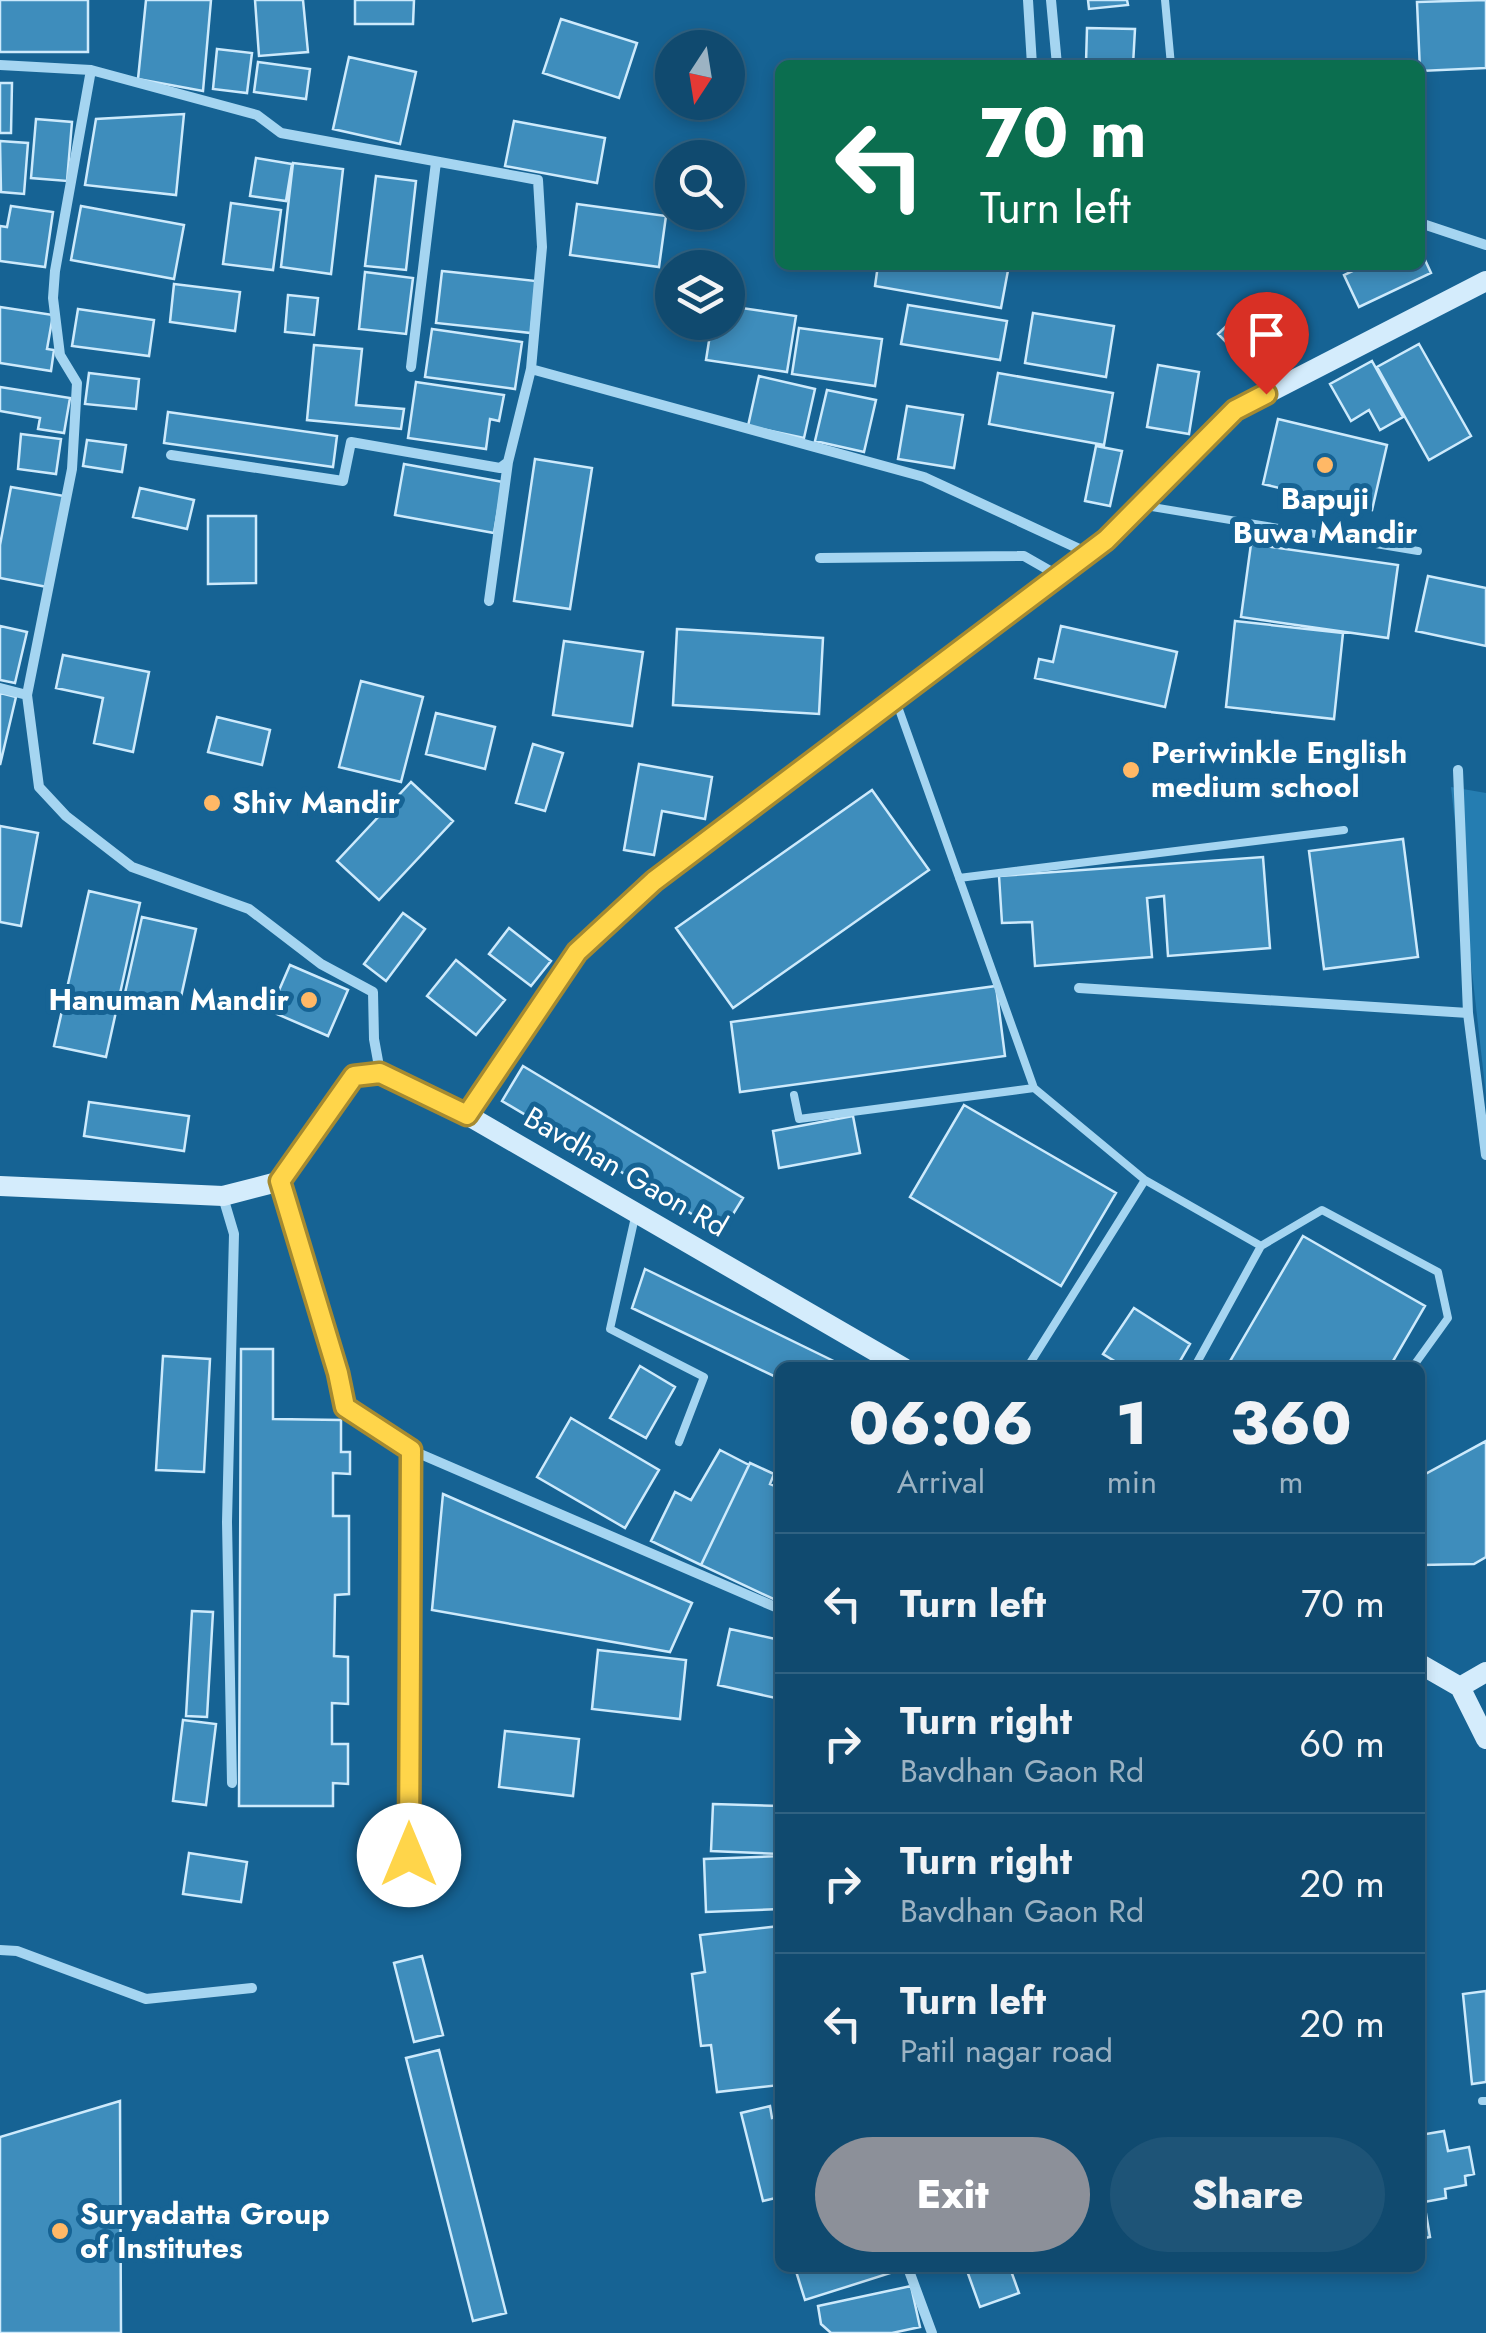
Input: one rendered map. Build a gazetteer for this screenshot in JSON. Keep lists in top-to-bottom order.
{
  "streets": {
    "street": ["Bavdhan Gaon Rd"]
  },
  "places": [
    "Bapuji Buwa Mandir",
    "Periwinkle English medium school",
    "Shiv Mandir",
    "Hanuman Mandir",
    "Suryadatta Group of Institutes"
  ],
  "north": "bottom",
  "page": {
    "turn": ["70 m", "Turn left"],
    "eta": [
      "06:06",
      "Arrival",
      "1",
      "min",
      "360",
      "m"
    ],
    "list": [
      {
        "name": "Turn left",
        "value": "70 m"
      },
      {
        "name": "Turn right",
        "note": "Bavdhan Gaon Rd",
        "value": "60 m"
      },
      {
        "name": "Turn right",
        "note": "Bavdhan Gaon Rd",
        "value": "20 m"
      },
      {
        "name": "Turn left",
        "note": "Patil nagar road",
        "value": "20 m"
      }
    ],
    "buttons": ["Exit", "Share"]
  }
}
